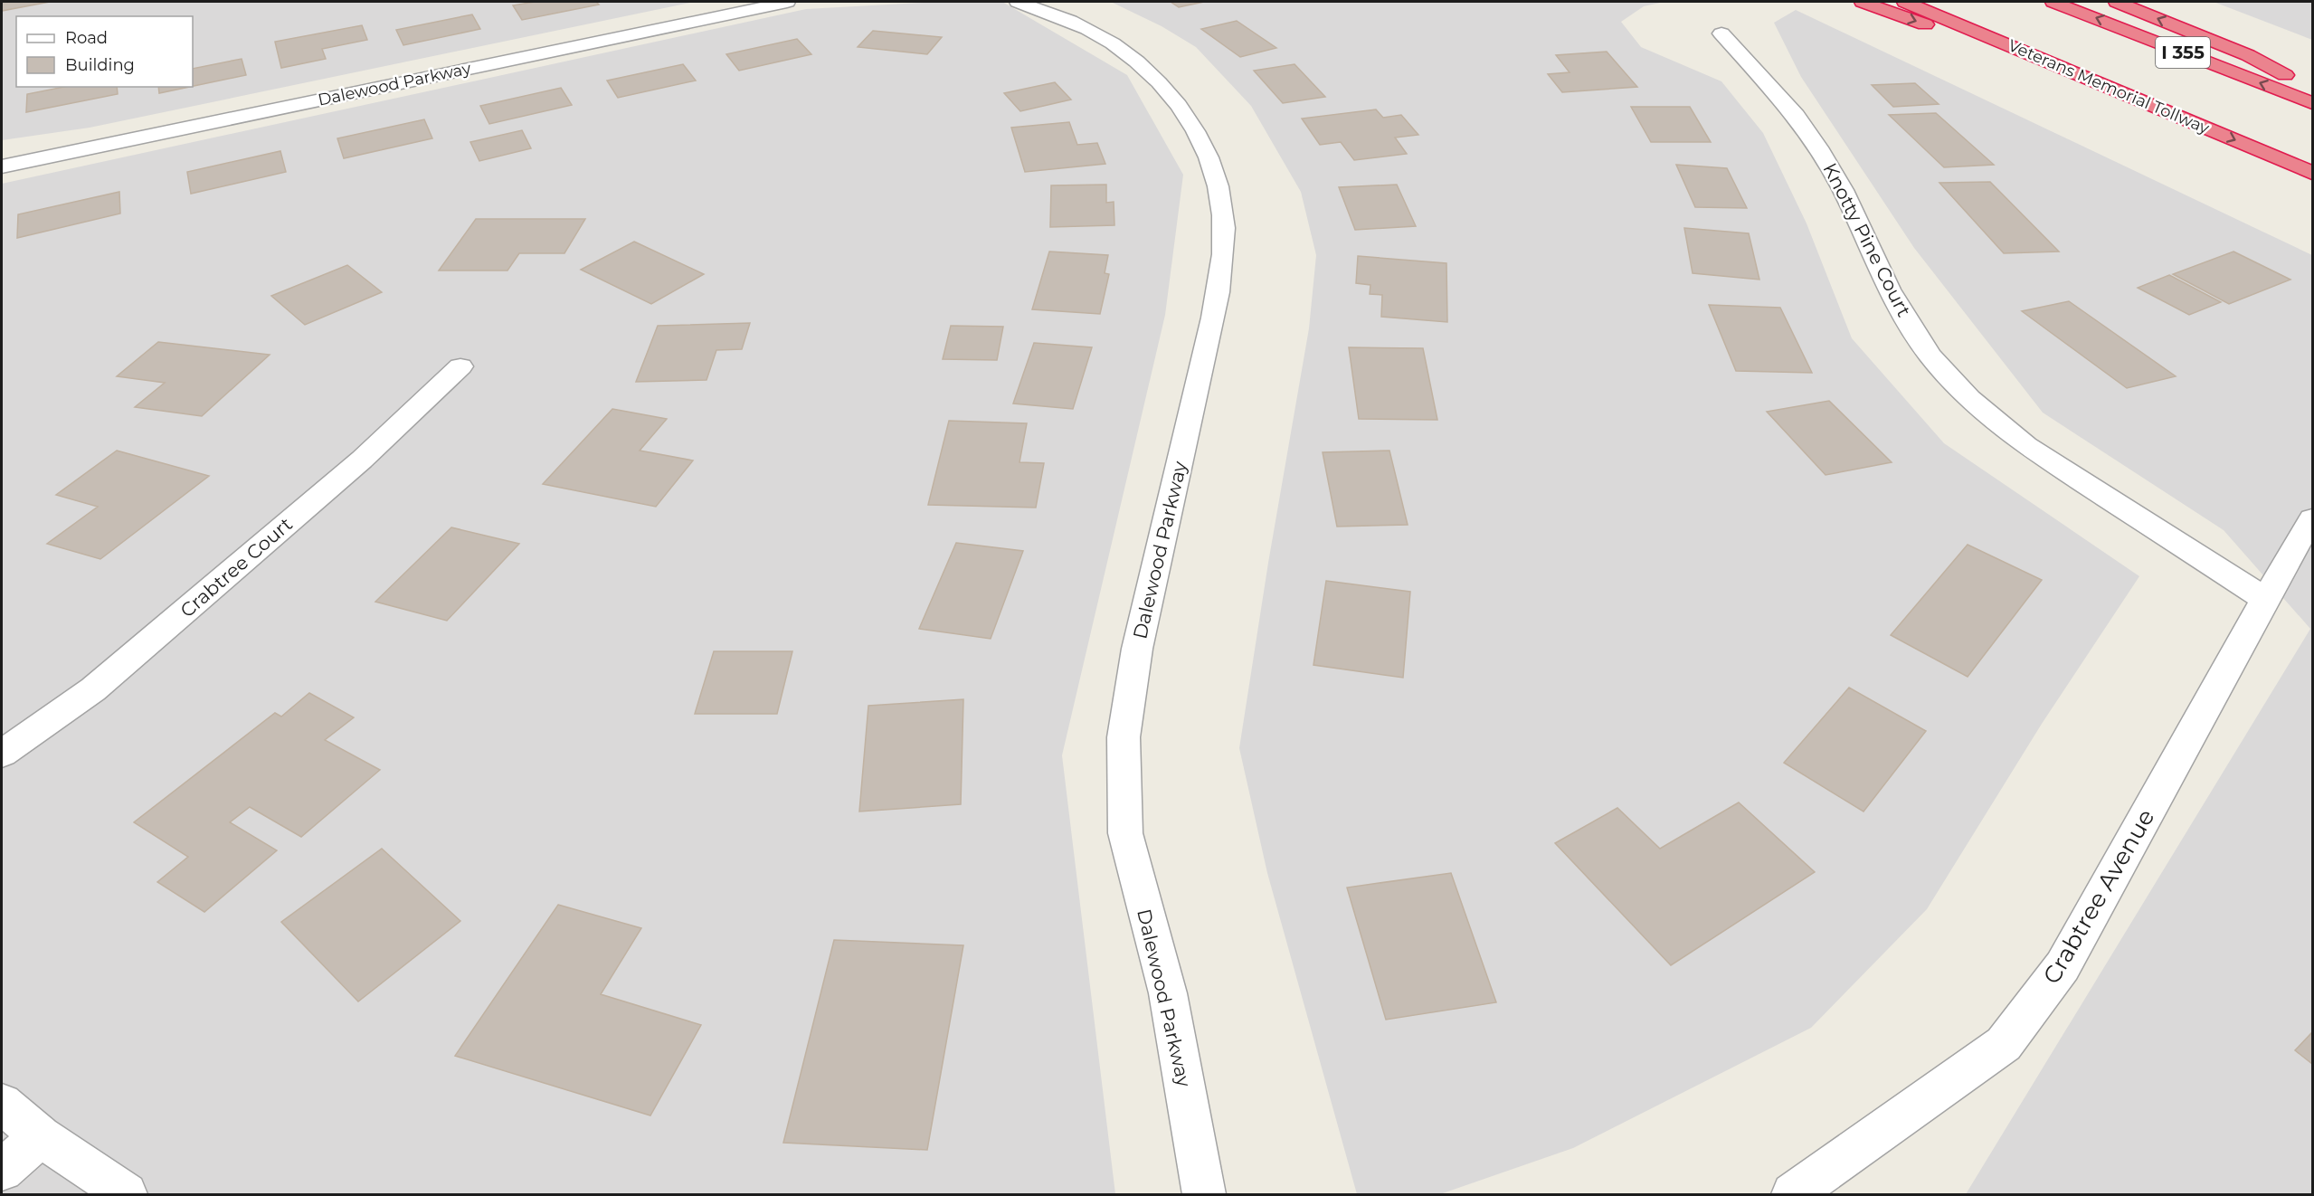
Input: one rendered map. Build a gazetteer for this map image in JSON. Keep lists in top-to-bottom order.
{
  "streets": {
    "highway": ["I 355", "Veterans Memorial Tollway"],
    "street": [
      "Dalewood Parkway",
      "Knotty Pine Court",
      "Crabtree Court",
      "Crabtree Avenue"
    ]
  },
  "crossings": [
    ["Knotty Pine Court", "Crabtree Avenue"]
  ],
  "legend": ["Road", "Building"]
}
